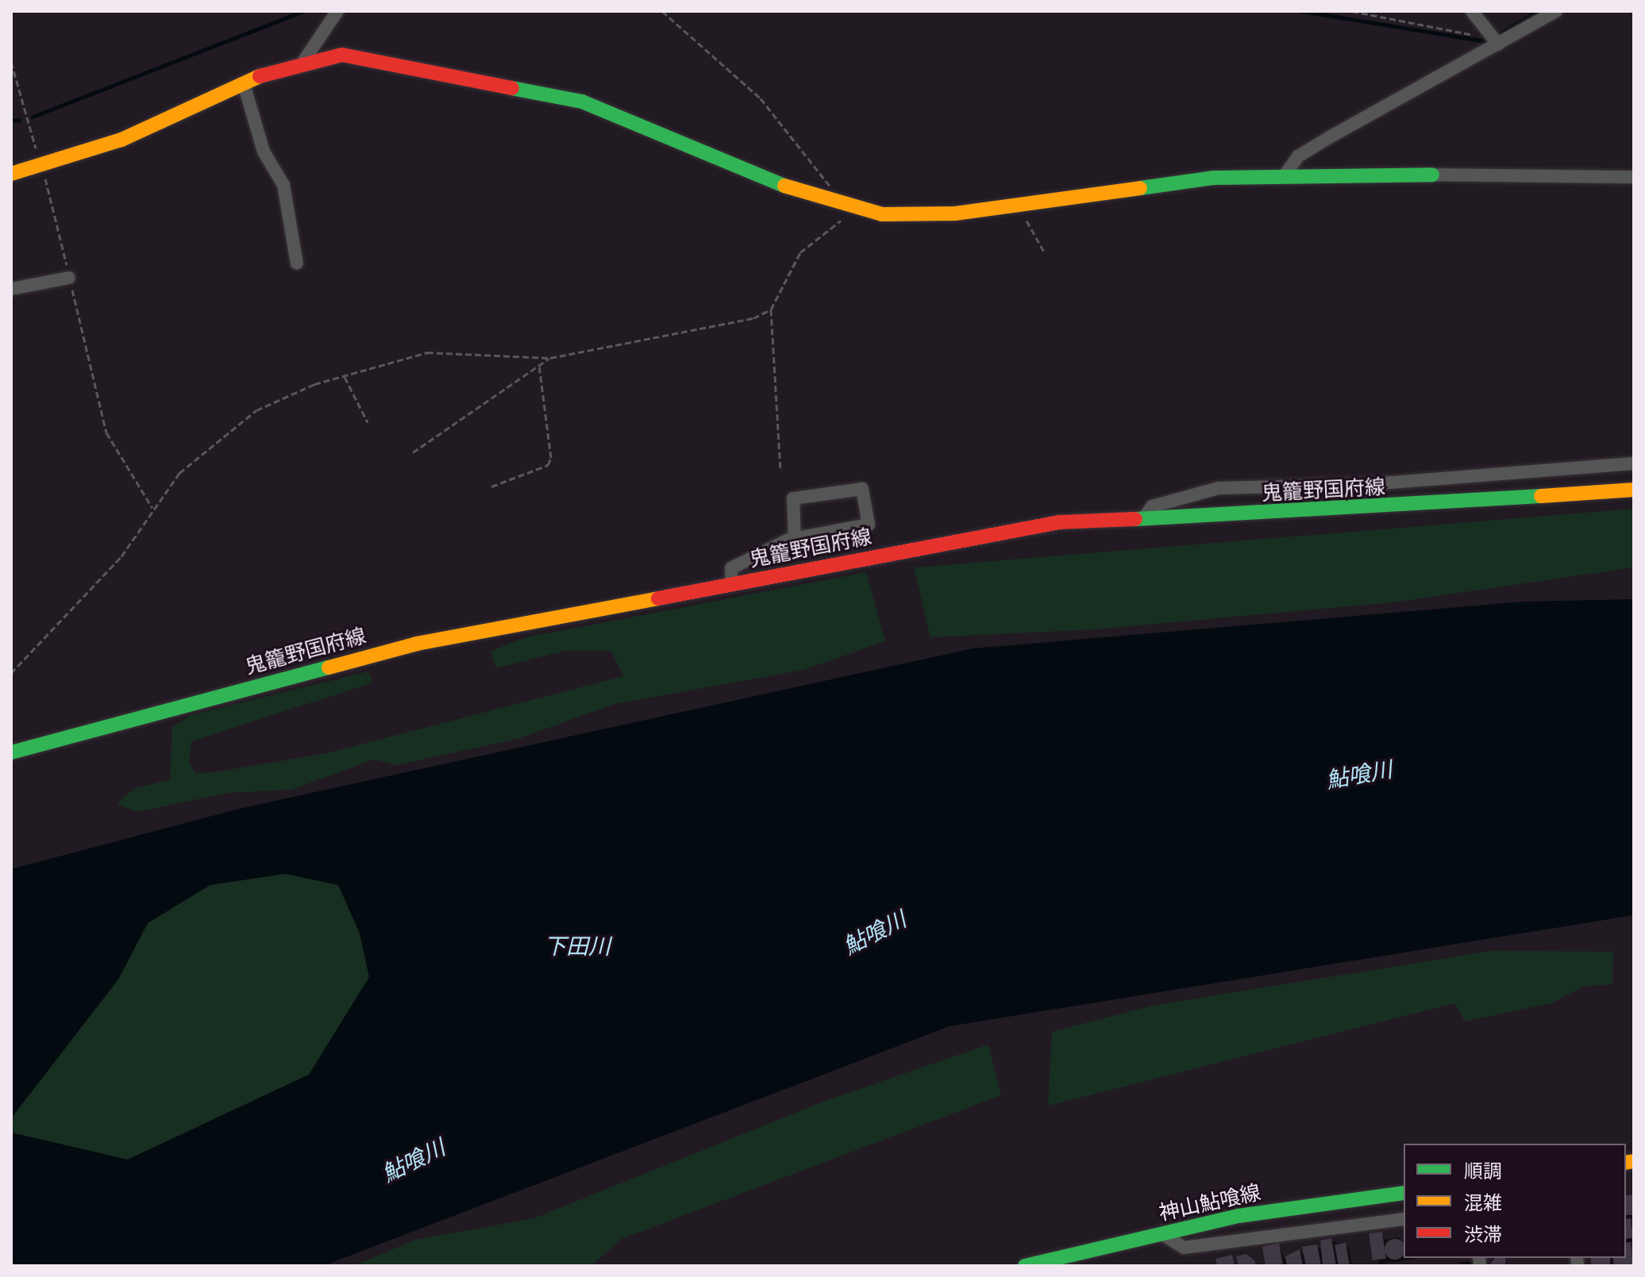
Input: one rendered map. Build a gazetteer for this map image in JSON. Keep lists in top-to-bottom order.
{
  "streets": {
    "main road": ["鬼籠野国府線", "神山鮎喰線"]
  },
  "water": ["鮎喰川", "下田川"],
  "legend": ["順調", "混雑", "渋滞"]
}
